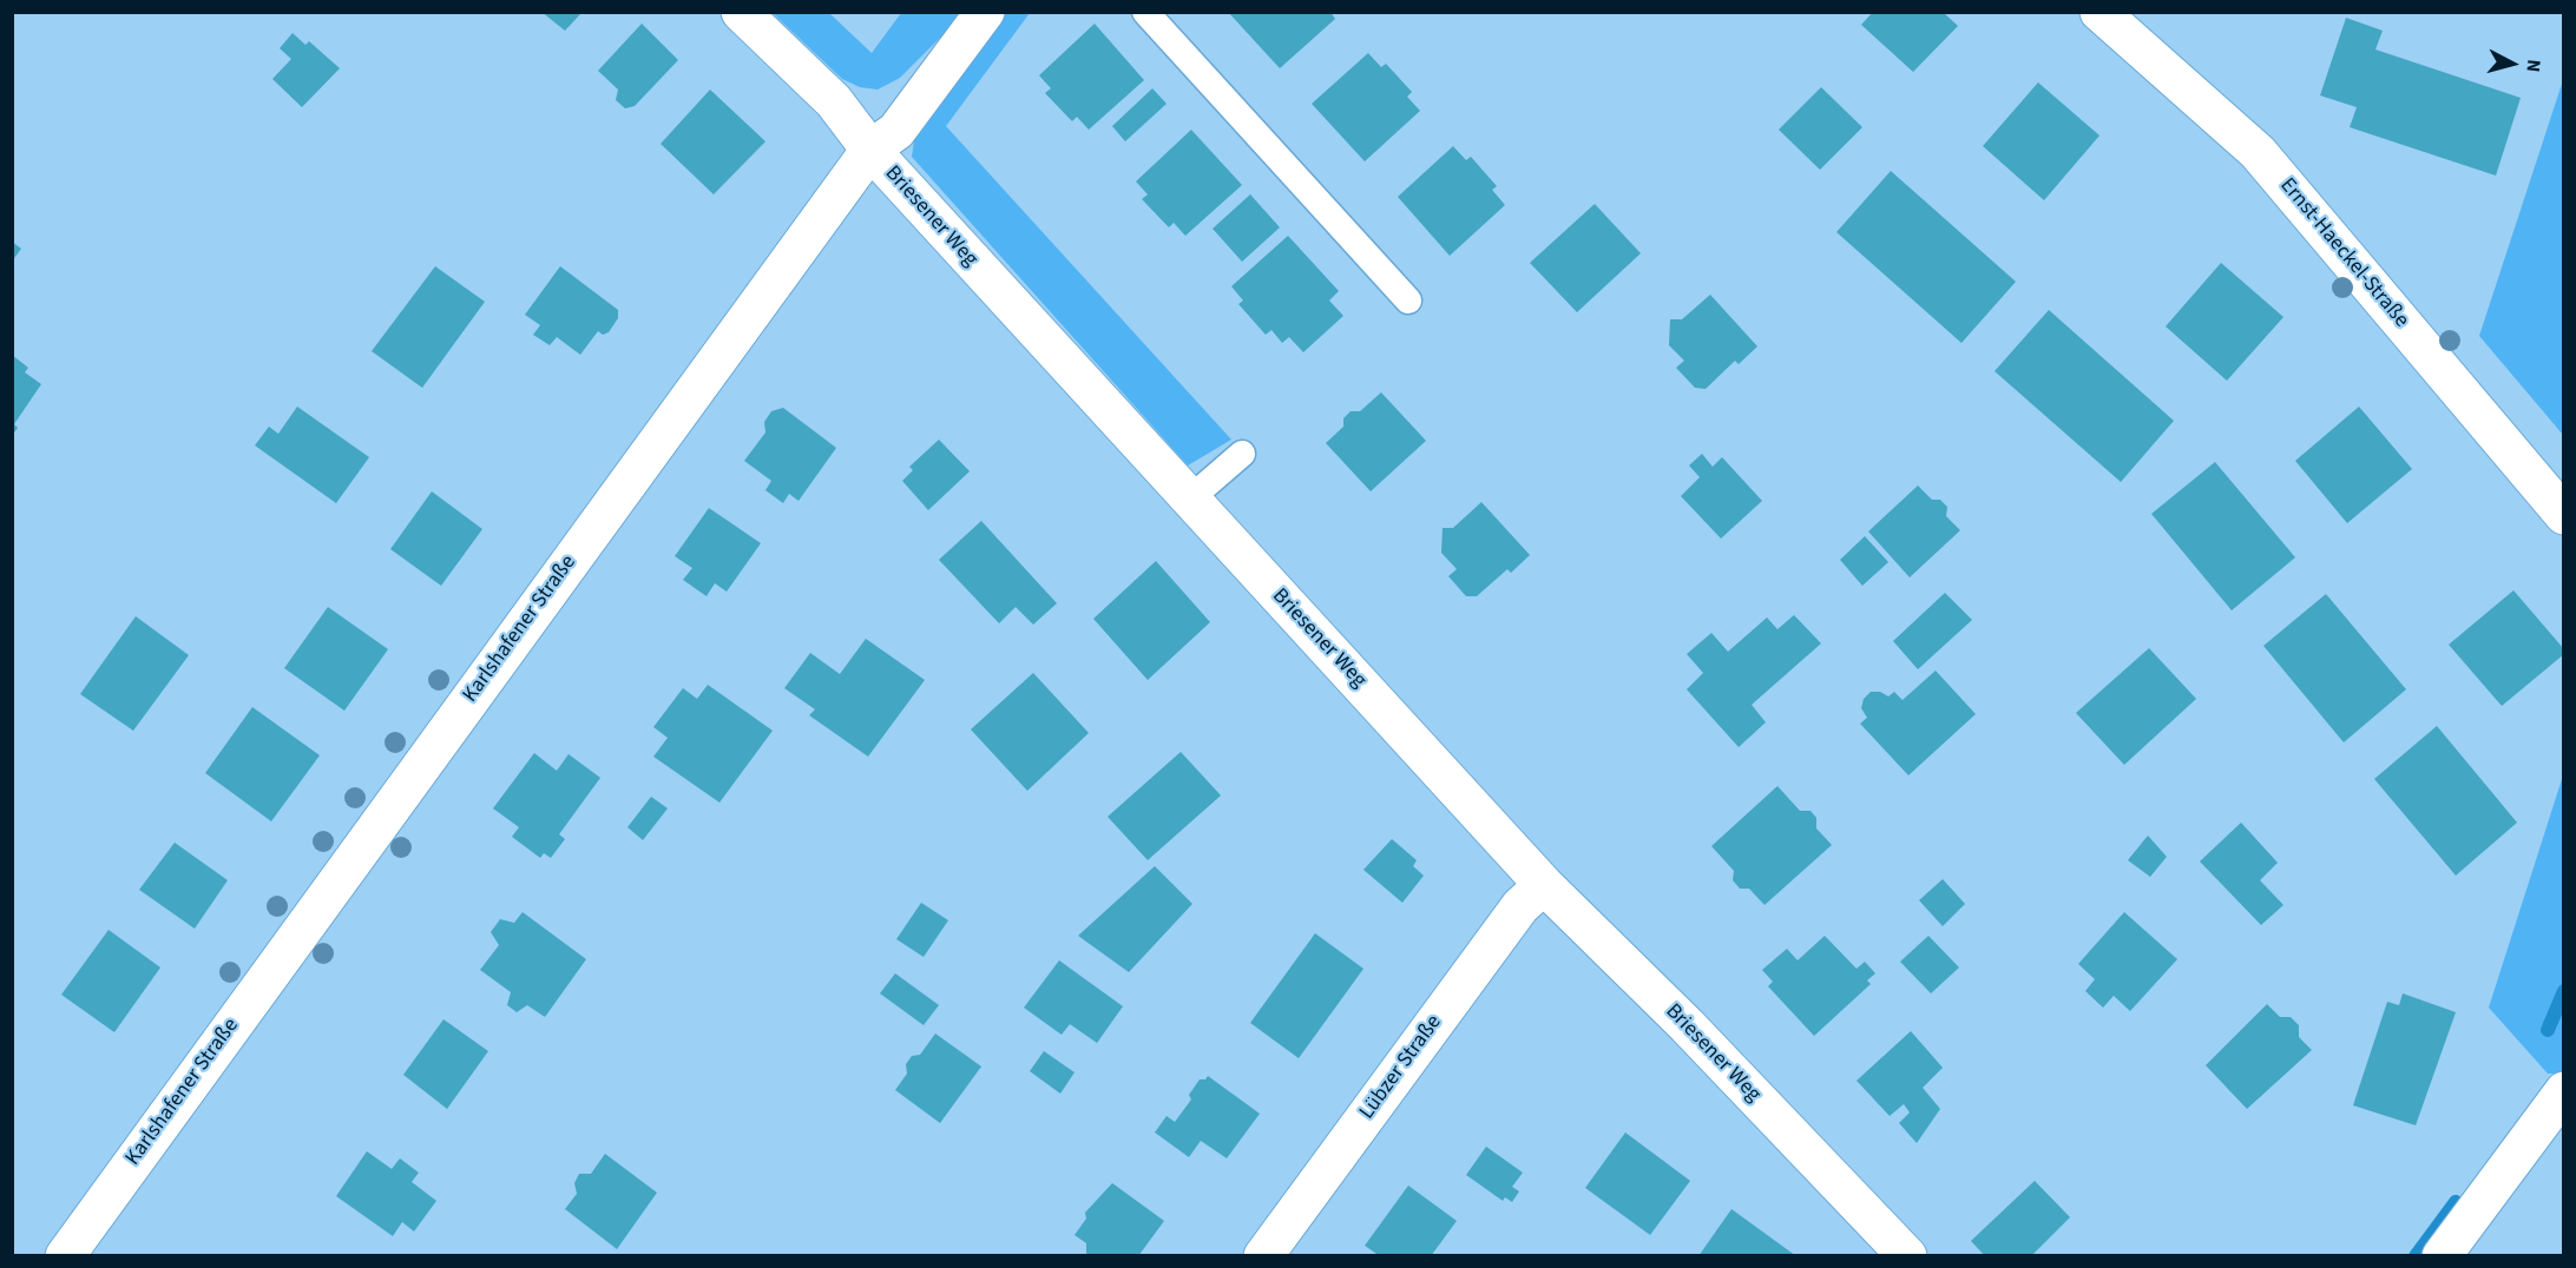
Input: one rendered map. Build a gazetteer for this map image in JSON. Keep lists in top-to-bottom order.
{
  "streets": {
    "street": [
      "Briesener Weg",
      "Ernst-Haeckel-Straße",
      "Karlshafener Straße",
      "Lübzer Straße"
    ]
  },
  "crossings": [
    ["Briesener Weg", "Karlshafener Straße"],
    ["Briesener Weg", "Lübzer Straße"]
  ],
  "north": "right"
}
